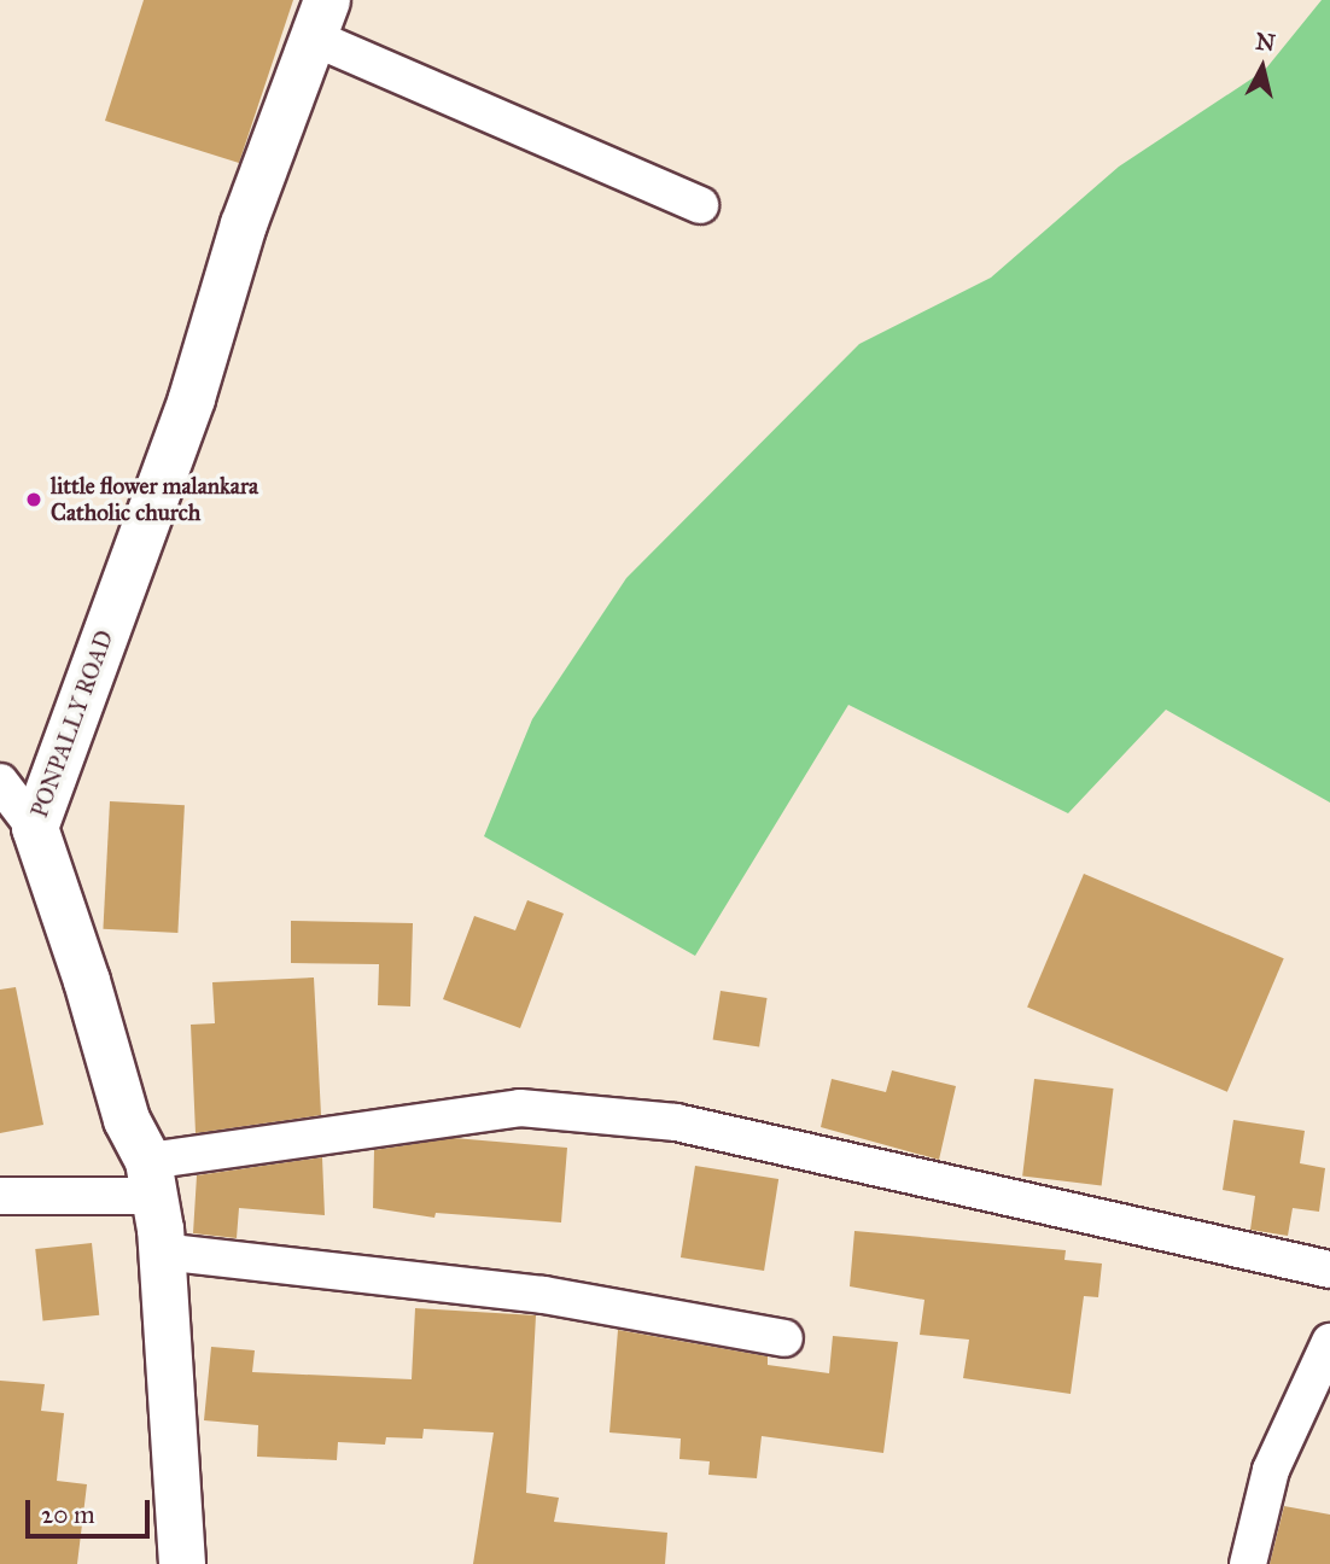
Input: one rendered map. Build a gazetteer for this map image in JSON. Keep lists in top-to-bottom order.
{
  "streets": {
    "main road": ["PONPALLY ROAD"]
  },
  "places": ["little flower malankara Catholic church"],
  "scale_bar": "20 m",
  "north": "top"
}
